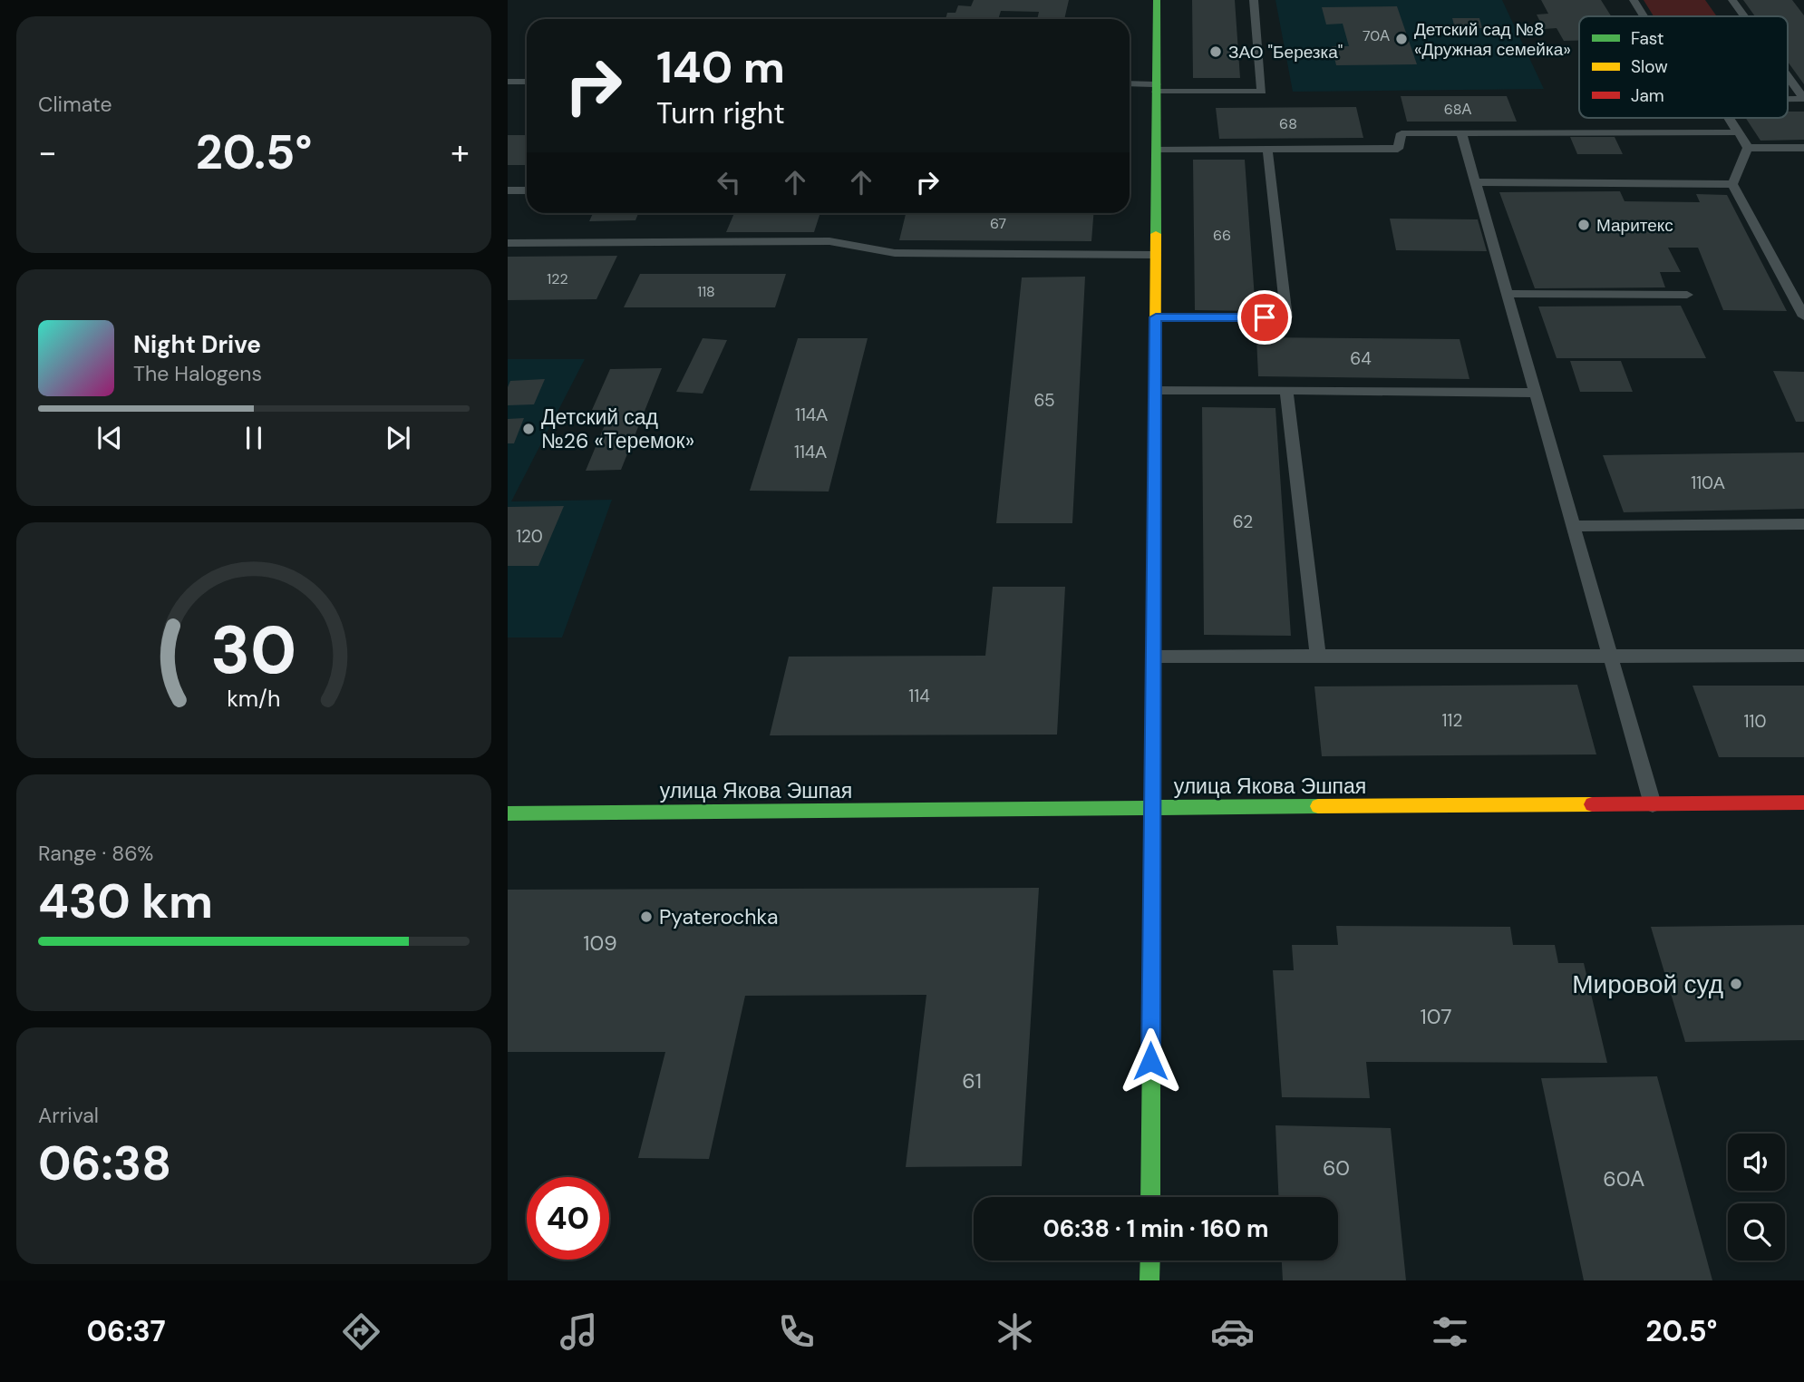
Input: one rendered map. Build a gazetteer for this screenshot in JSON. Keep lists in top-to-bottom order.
{
  "streets": {
    "street": ["улица Якова Эшпая"]
  },
  "places": [
    "Детский сад №8 «Дружная семейка»",
    "ЗАО \"Березка\"",
    "Маритекс",
    "Детский сад №26 «Теремок»",
    "Pyaterochka",
    "Мировой суд"
  ],
  "house_numbers": [
    "70А",
    "68А",
    "68",
    "67",
    "66",
    "122",
    "118",
    "64",
    "65",
    "114А",
    "114А",
    "110А",
    "62",
    "120",
    "114",
    "112",
    "110",
    "109",
    "107",
    "61",
    "60",
    "60А"
  ],
  "legend": ["Fast", "Slow", "Jam"],
  "page": {
    "tile": [
      "Climate",
      ["Range · 86%", "430 km"],
      ["Arrival", "06:38"]
    ],
    "turn": ["140 m", "Turn right"],
    "heat": ["−", "20.5°", "+"],
    "song": ["Night Drive", "The Halogens"],
    "limit": "40",
    "trip": "06:38 · 1 min · 160 m",
    "tabs": ["06:37", "20.5°"],
    "gauge": ["30", "km/h"]
  }
}
